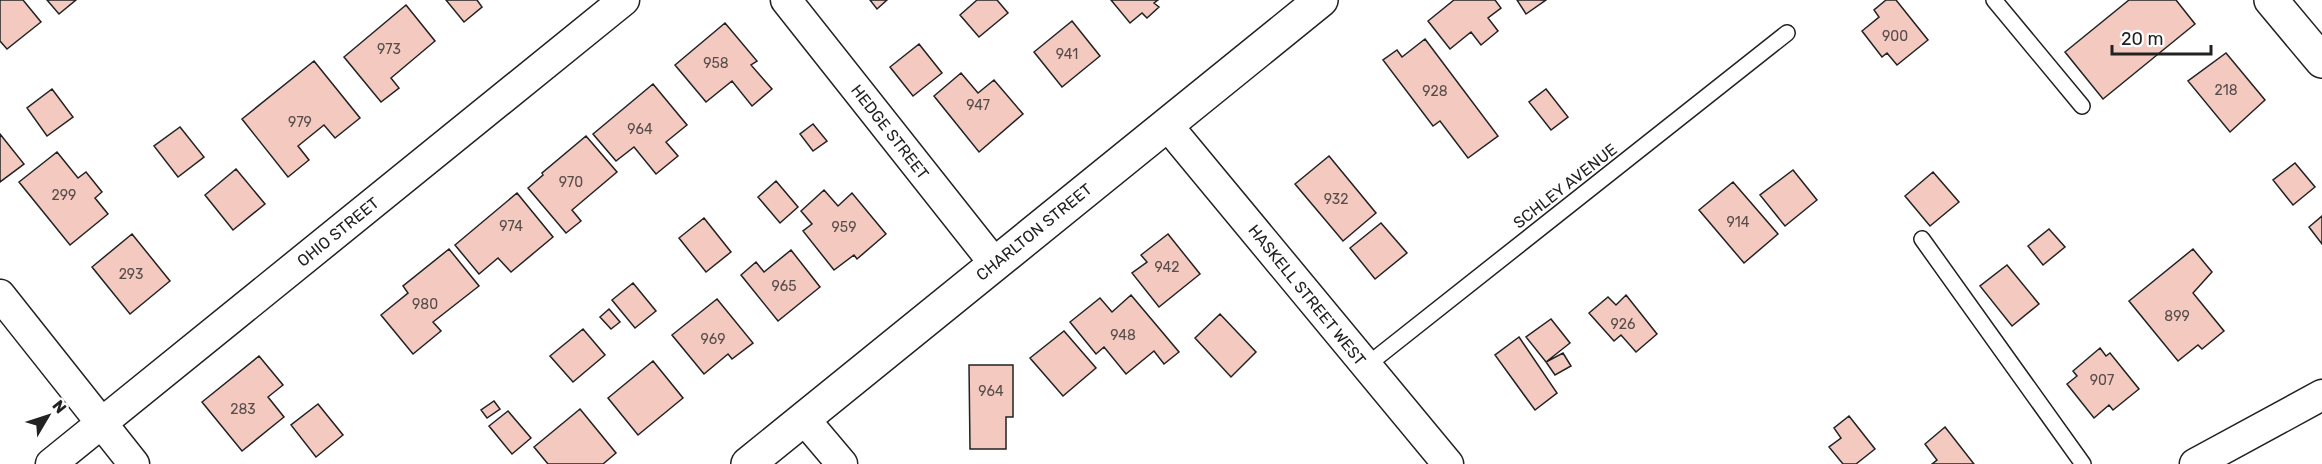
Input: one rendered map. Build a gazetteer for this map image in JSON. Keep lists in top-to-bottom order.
{
  "streets": {
    "street": [
      "HEDGE STREET",
      "OHIO STREET",
      "CHARLTON STREET",
      "HASKELL STREET WEST"
    ],
    "lane": ["SCHLEY AVENUE"]
  },
  "crossings": [
    ["HEDGE STREET", "CHARLTON STREET"],
    ["SCHLEY AVENUE", "HASKELL STREET WEST"],
    ["CHARLTON STREET", "HASKELL STREET WEST"]
  ],
  "house_numbers": [
    "900",
    "973",
    "941",
    "958",
    "218",
    "928",
    "947",
    "979",
    "964",
    "970",
    "299",
    "932",
    "914",
    "974",
    "959",
    "942",
    "293",
    "965",
    "980",
    "899",
    "926",
    "948",
    "969",
    "907",
    "964",
    "283"
  ],
  "scale_bar": "20 m",
  "north": "top right"
}
